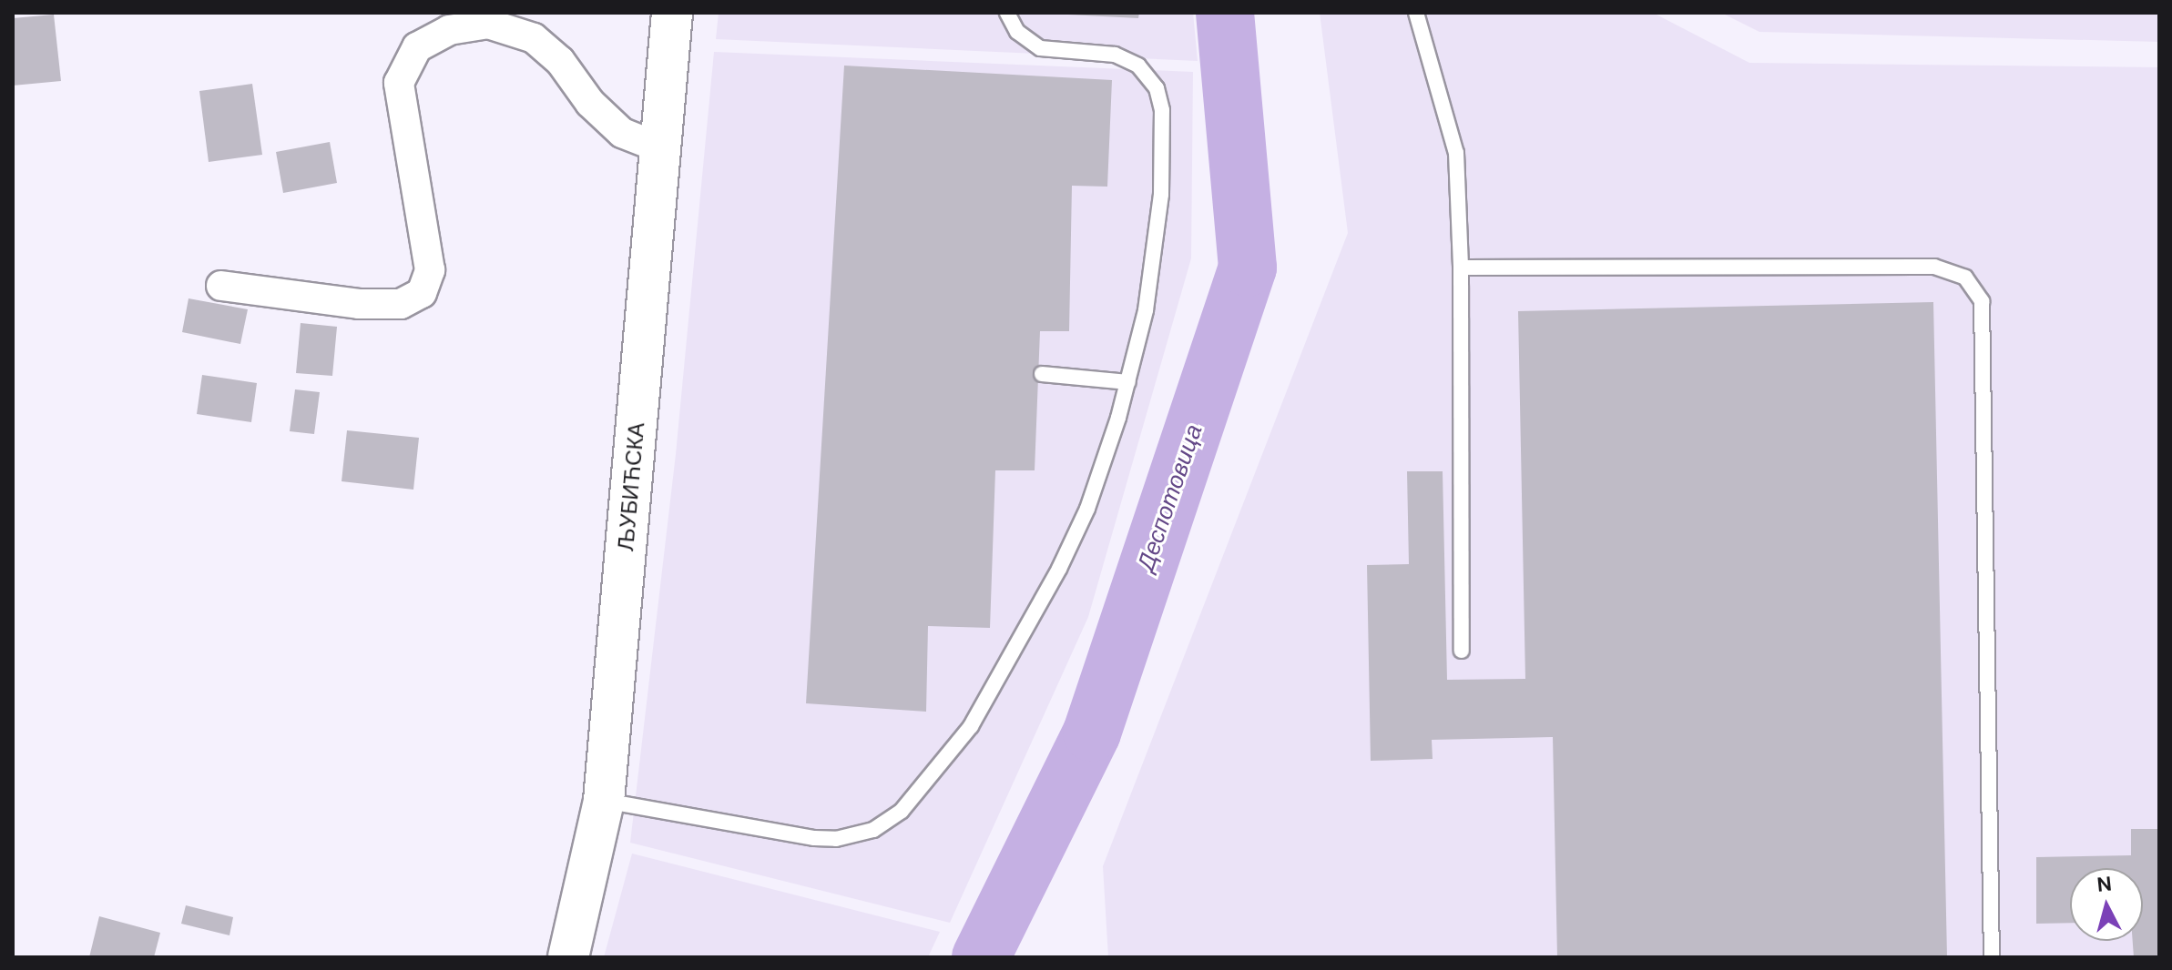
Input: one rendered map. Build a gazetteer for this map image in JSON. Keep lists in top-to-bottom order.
{
  "streets": {
    "street": ["ЉУБИЋСКА"]
  },
  "water": ["Деспотовица"],
  "north": "top"
}
